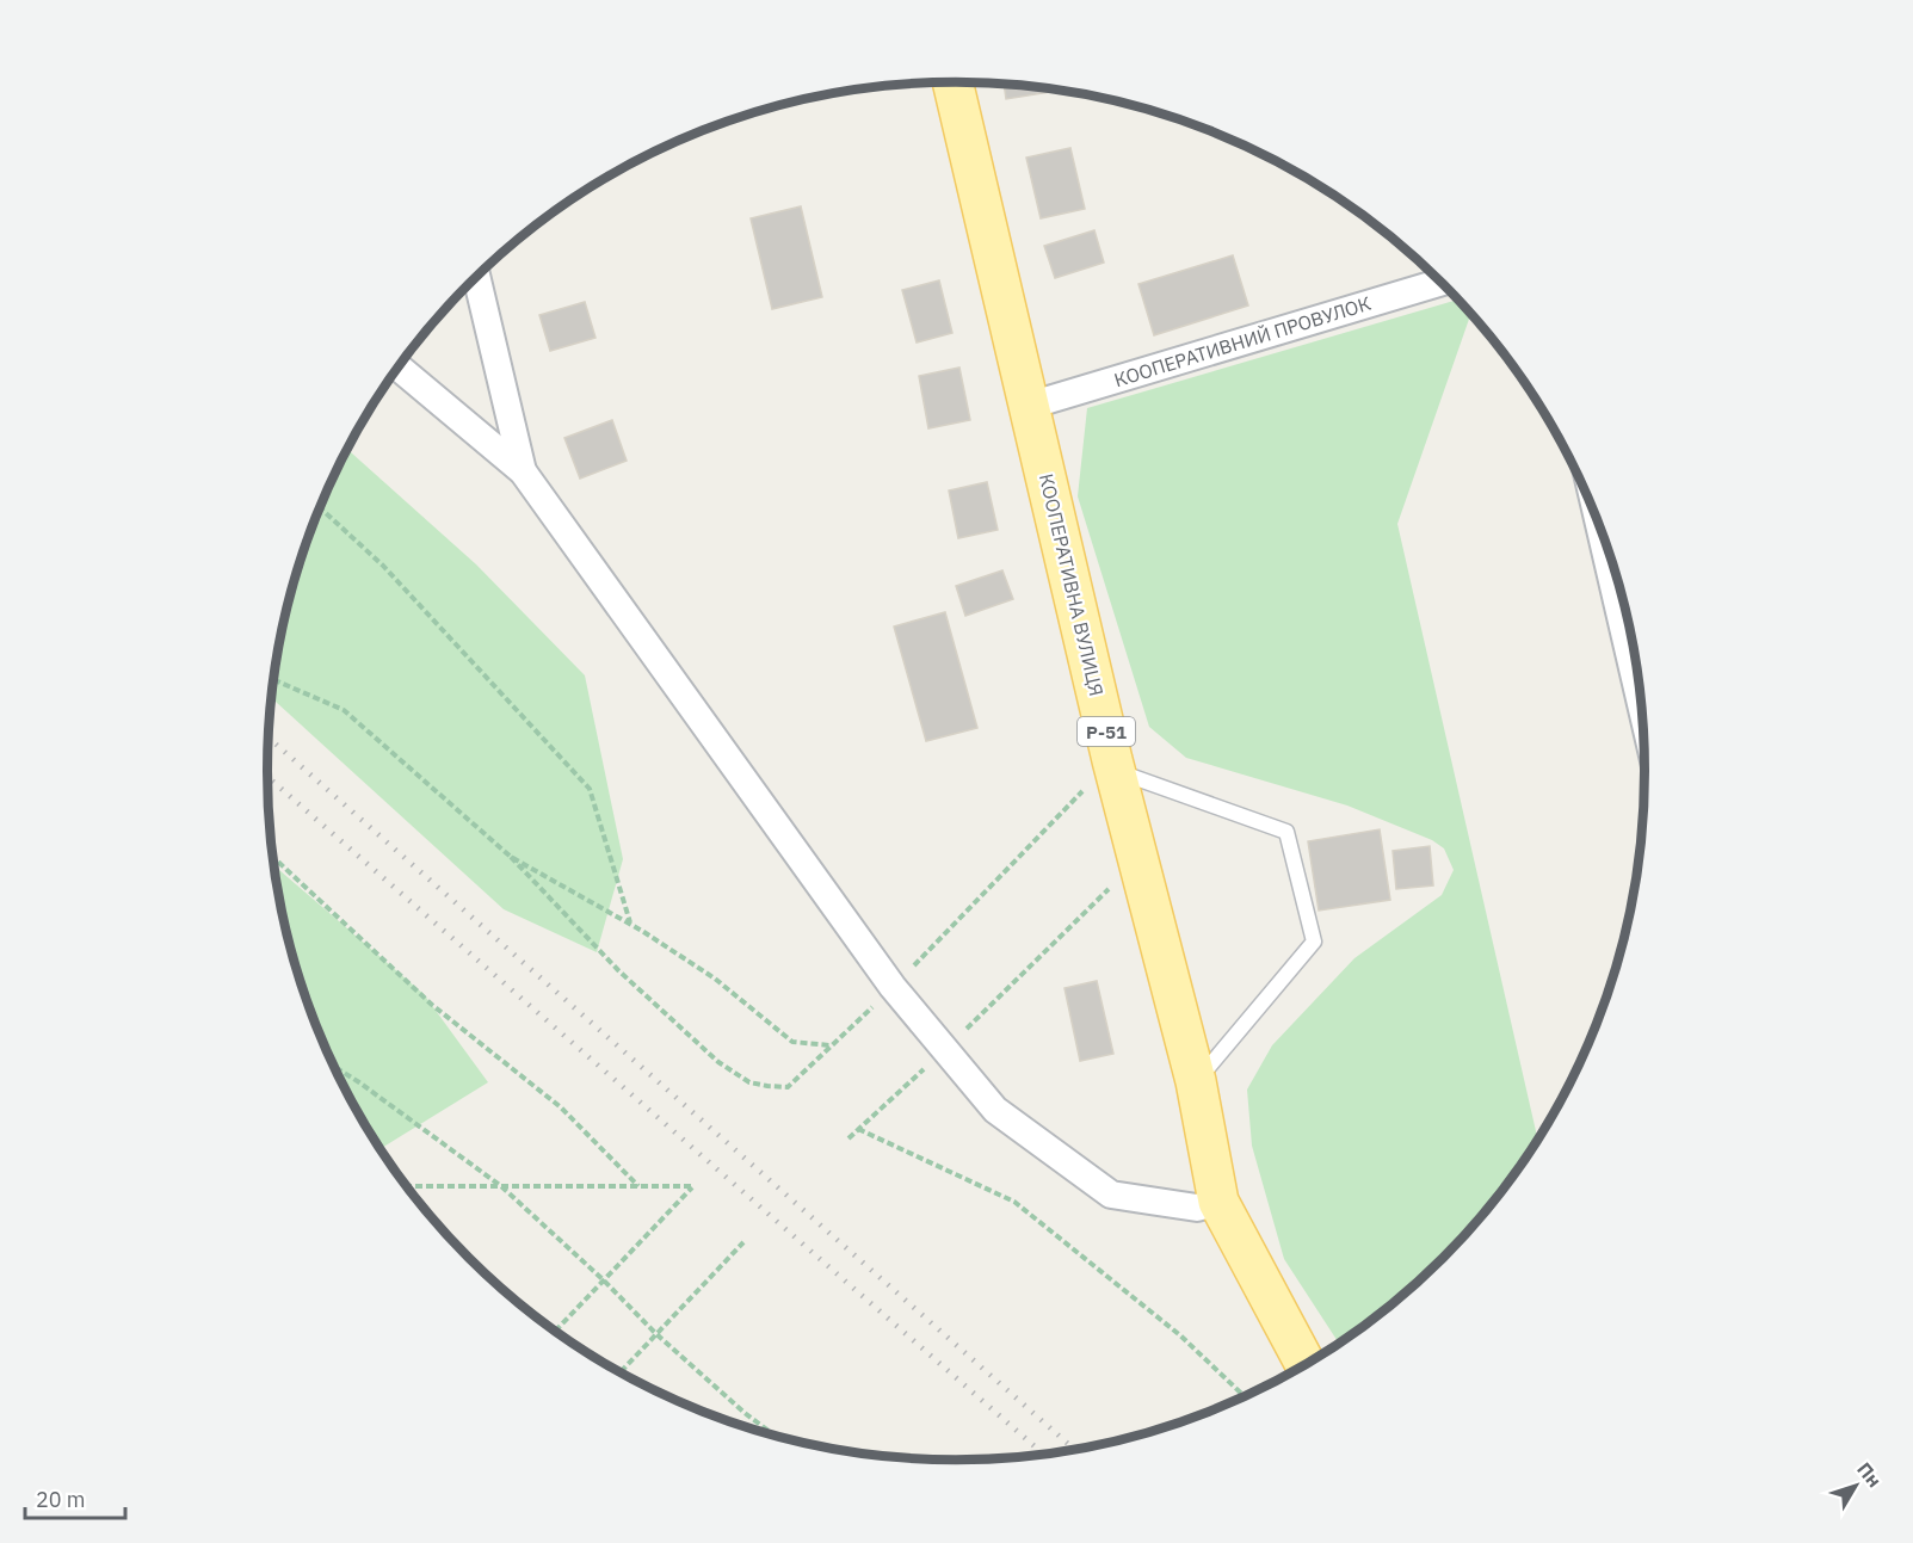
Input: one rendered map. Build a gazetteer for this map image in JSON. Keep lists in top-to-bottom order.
{
  "streets": {
    "main road": ["КООПЕРАТИВНА ВУЛИЦЯ", "Р-51"],
    "street": ["КООПЕРАТИВНИЙ ПРОВУЛОК"]
  },
  "crossings": [
    ["КООПЕРАТИВНИЙ ПРОВУЛОК", "КООПЕРАТИВНА ВУЛИЦЯ"]
  ],
  "scale_bar": "20 m",
  "north": "top right"
}
